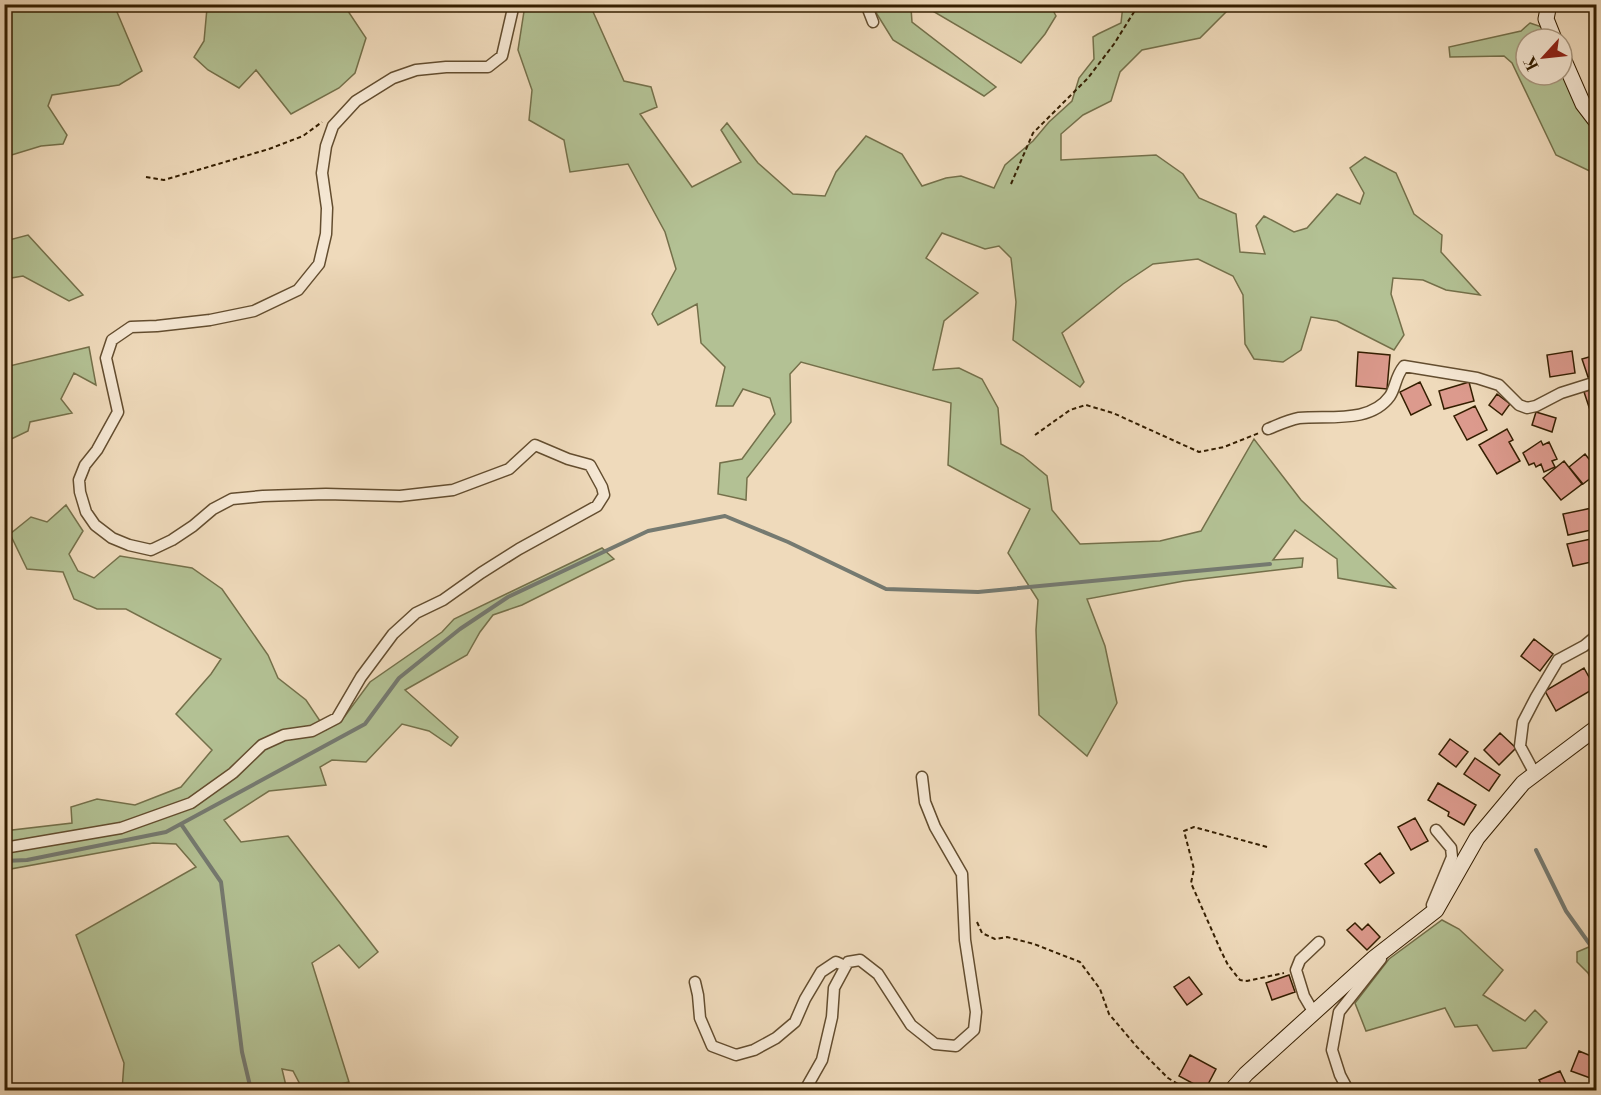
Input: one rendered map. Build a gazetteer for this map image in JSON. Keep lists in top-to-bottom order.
{
  "north": "bottom left"
}
